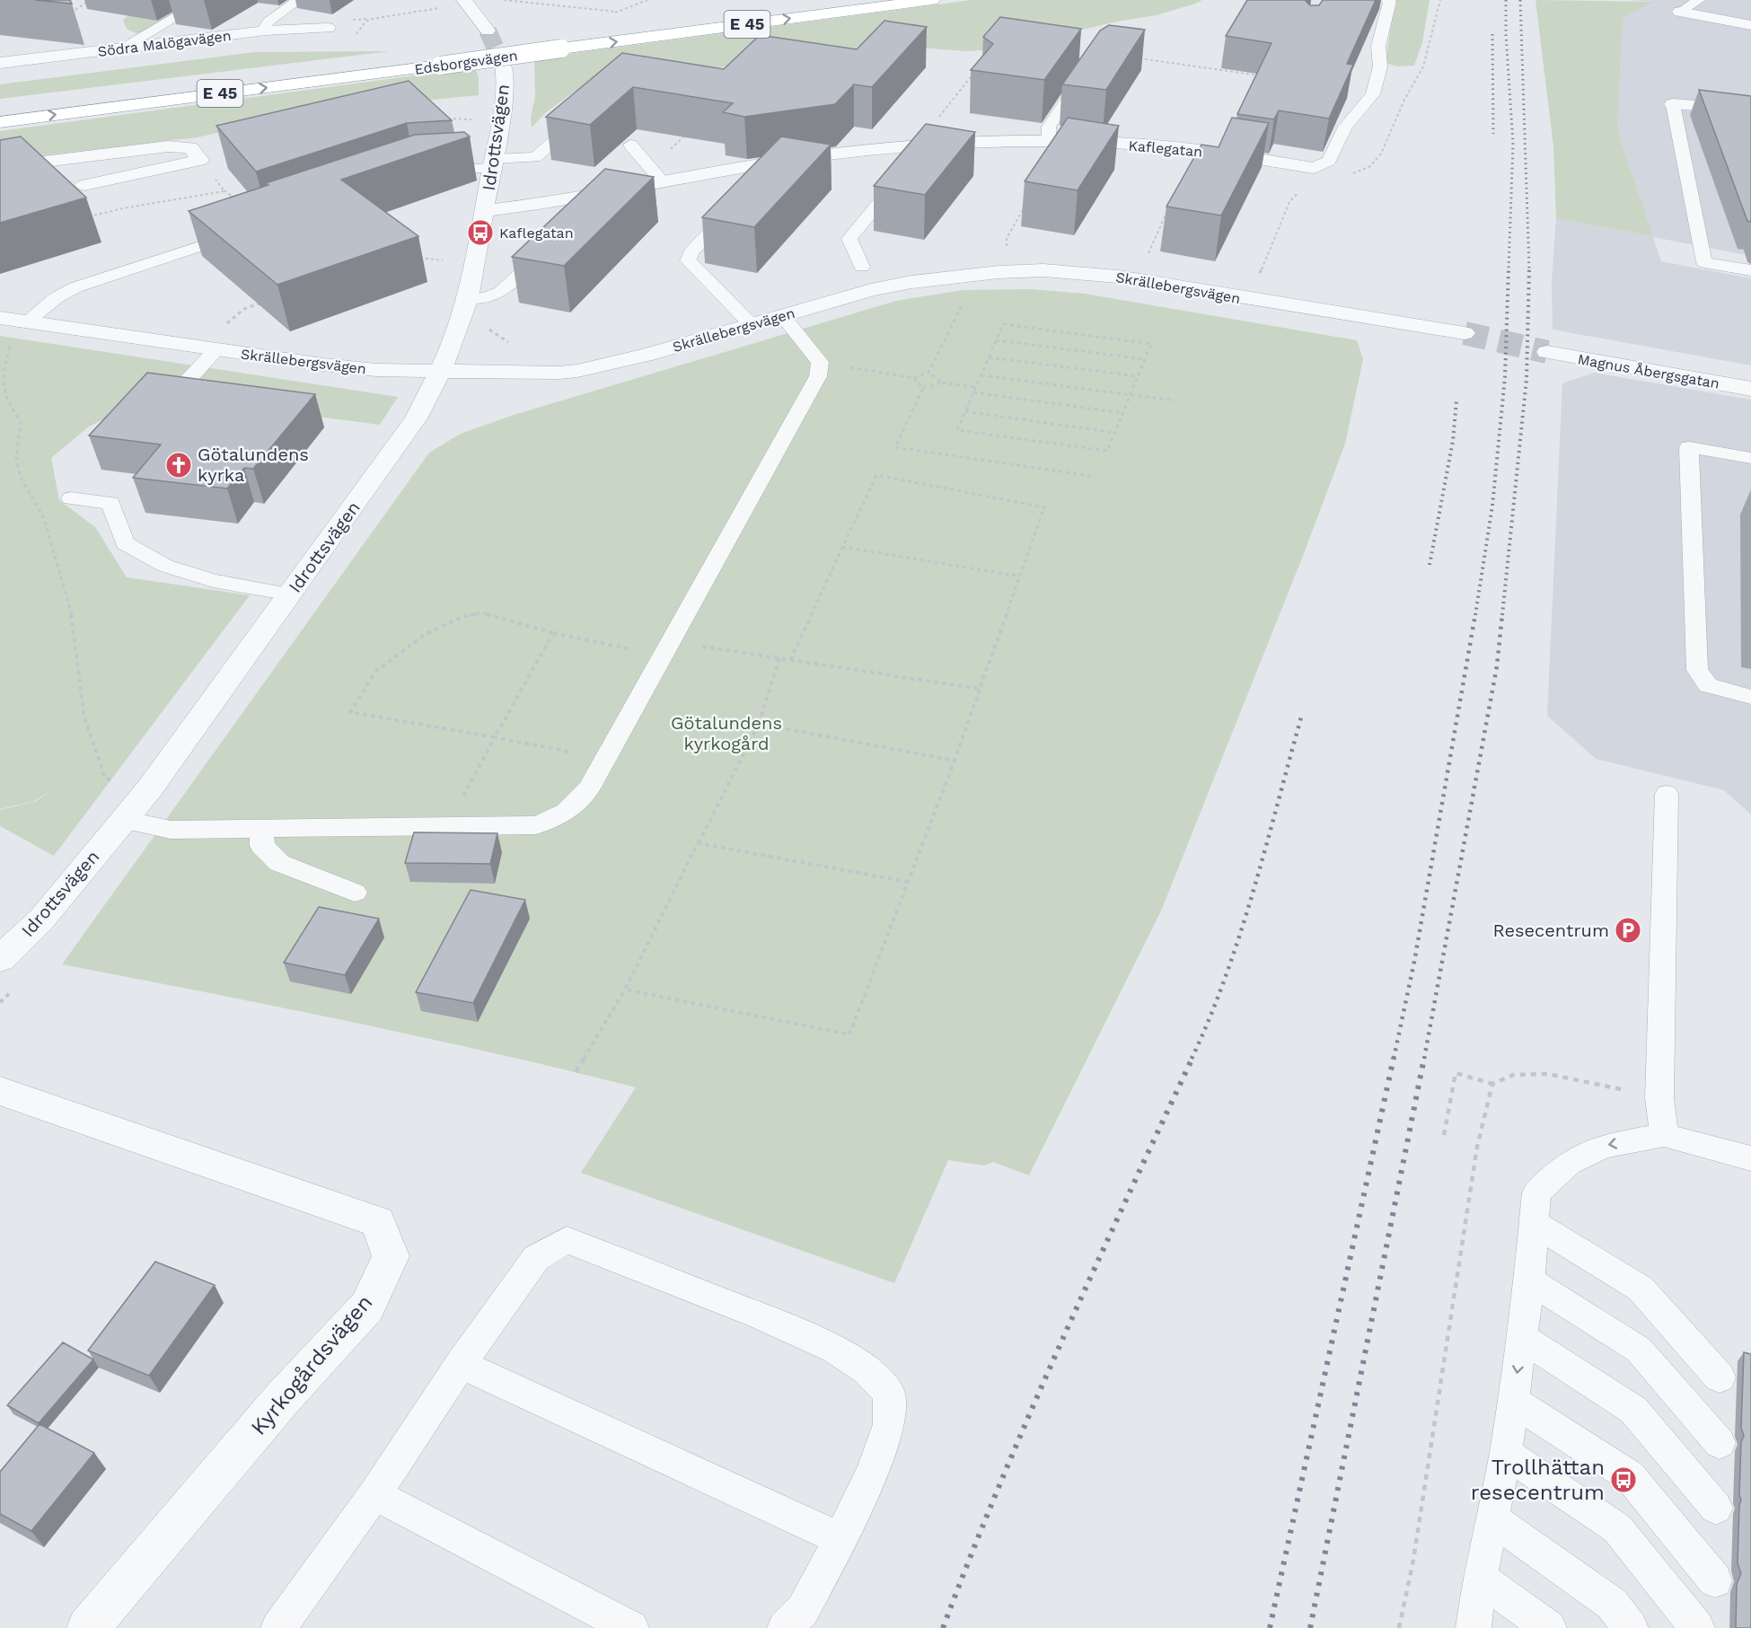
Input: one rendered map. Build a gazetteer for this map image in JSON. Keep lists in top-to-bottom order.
{
  "streets": {
    "highway": ["E 45", "Edsborgsvägen"],
    "street": [
      "Södra Malögavägen",
      "Idrottsvägen",
      "Kaflegatan",
      "Skrällebergsvägen",
      "Magnus Åbergsgatan",
      "Kyrkogårdsvägen"
    ]
  },
  "crossings": [
    ["Idrottsvägen", "Kaflegatan"],
    ["Idrottsvägen", "Skrällebergsvägen"]
  ],
  "parks": ["Götalundens kyrkogård"],
  "places": {
    "bus stop": ["Kaflegatan", "Trollhättan resecentrum"],
    "church": ["Götalundens kyrka"],
    "parking": ["Resecentrum"]
  }
}
